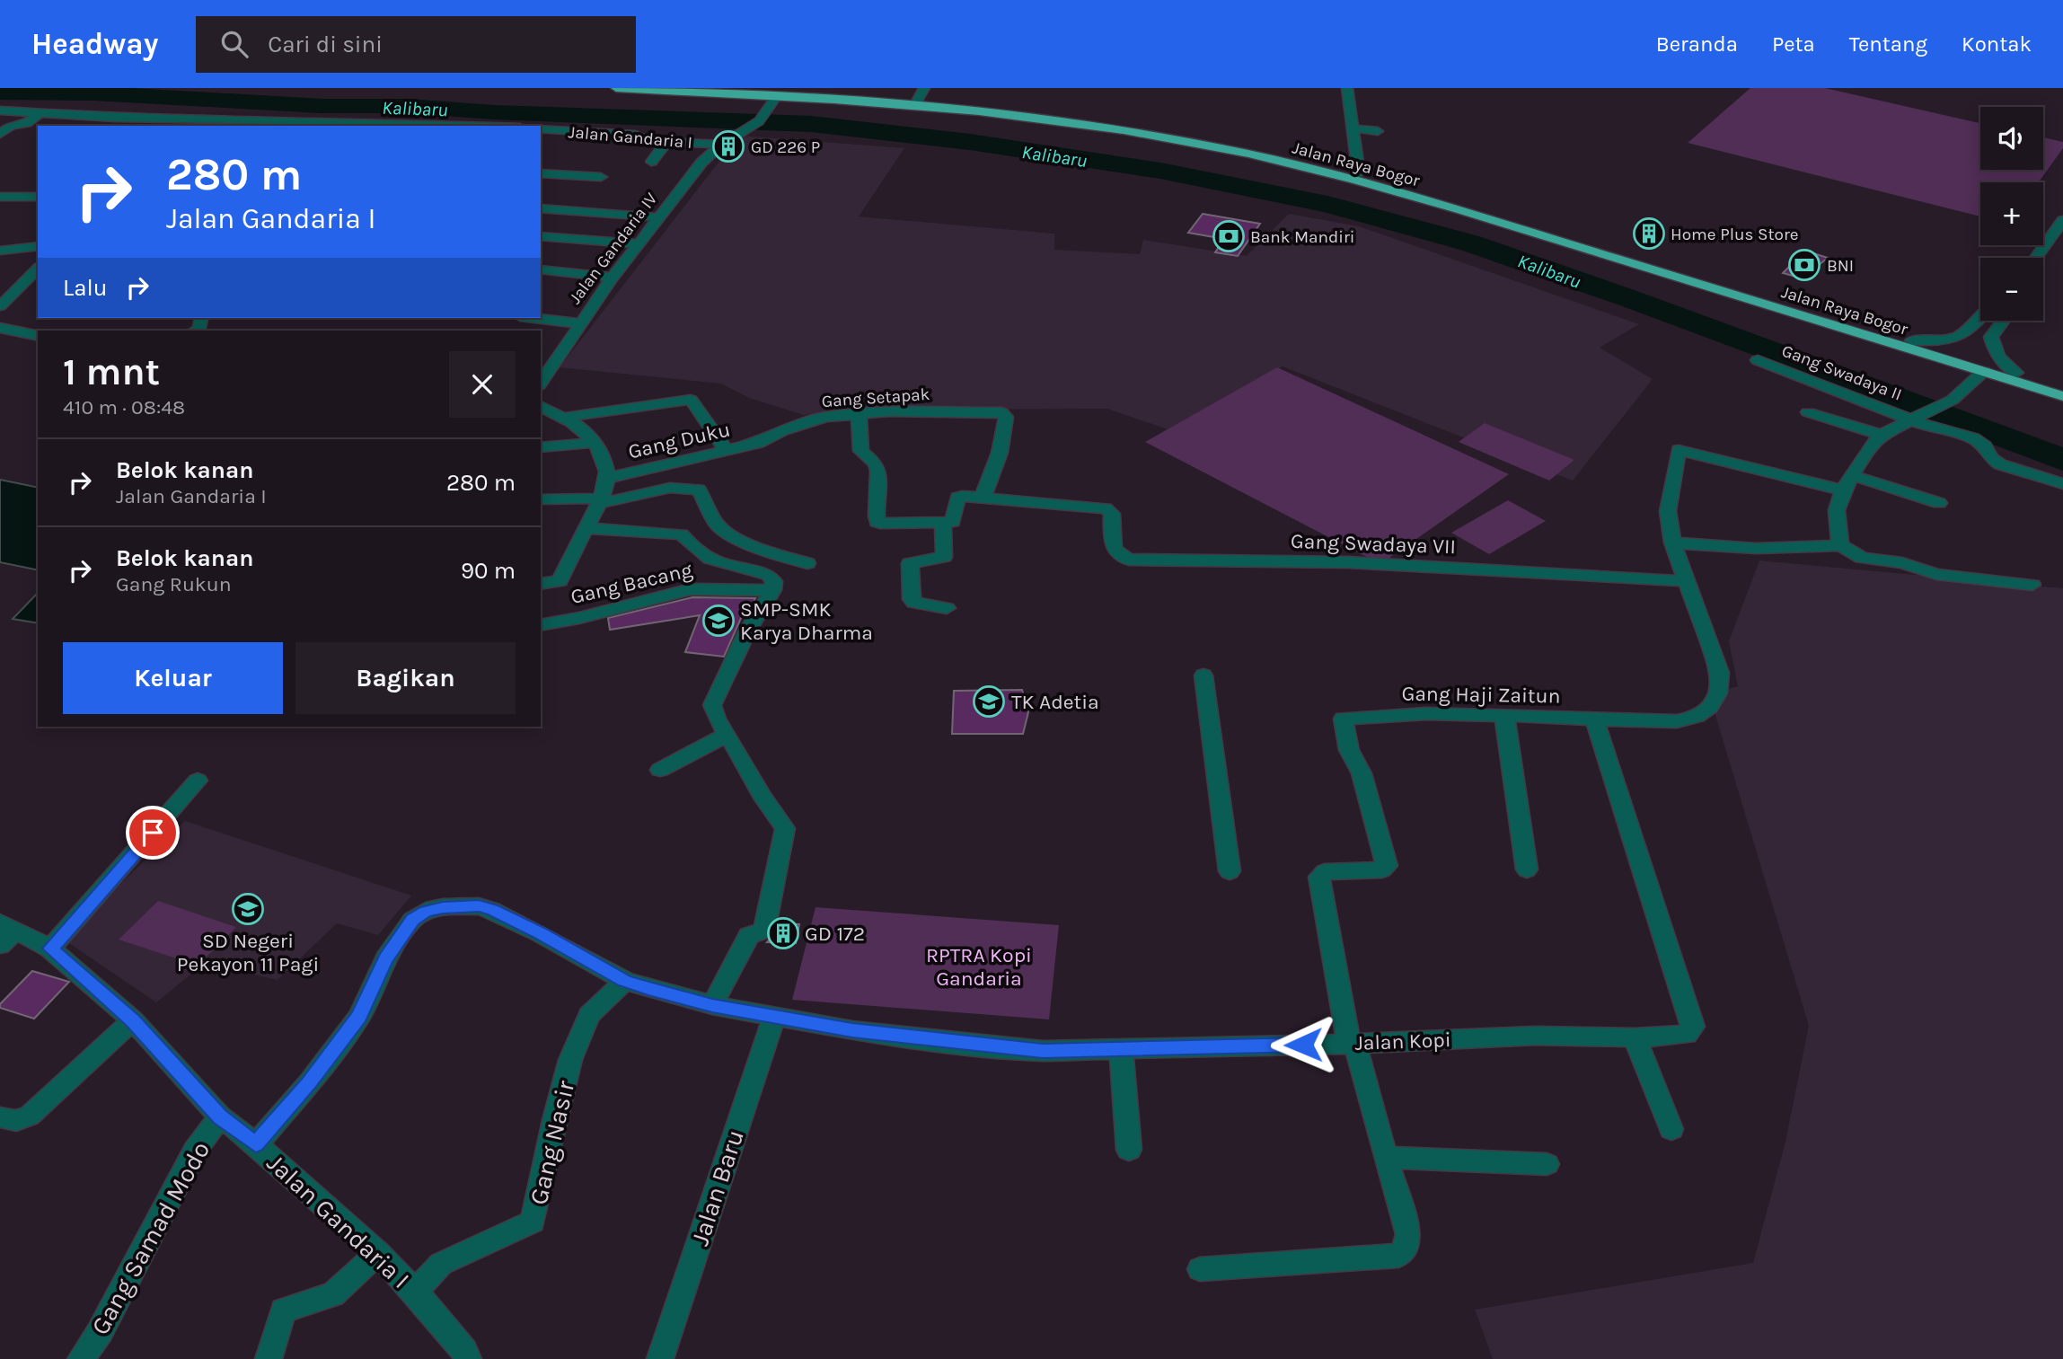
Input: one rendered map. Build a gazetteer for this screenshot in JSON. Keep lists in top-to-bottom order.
{
  "streets": {
    "highway": ["Jalan Raya Bogor"],
    "street": [
      "Jalan Gandaria I",
      "Jalan Gandaria IV",
      "Gang Swadaya II",
      "Gang Setapak",
      "Gang Duku",
      "Gang Swadaya VII",
      "Gang Bacang",
      "Gang Haji Zaitun",
      "Jalan Kopi",
      "Gang Nasir",
      "Jalan Baru",
      "Gang Samad Modo"
    ]
  },
  "crossings": [
    ["Jalan Gandaria I", "Jalan Gandaria IV"],
    ["Jalan Gandaria I", "Jalan Kopi"],
    ["Jalan Gandaria I", "Gang Nasir"],
    ["Jalan Gandaria I", "Gang Samad Modo"],
    ["Jalan Raya Bogor", "Jalan Gandaria IV"],
    ["Gang Setapak", "Gang Duku"],
    ["Gang Setapak", "Gang Swadaya VII"],
    ["Gang Swadaya VII", "Gang Haji Zaitun"],
    ["Gang Haji Zaitun", "Jalan Kopi"],
    ["Jalan Kopi", "Gang Nasir"],
    ["Jalan Kopi", "Jalan Baru"]
  ],
  "water": ["Kalibaru"],
  "parks": ["RPTRA Kopi Gandaria"],
  "places": {
    "building": ["GD 226 P", "Home Plus Store", "GD 172"],
    "bank": ["Bank Mandiri", "BNI"],
    "school or university": ["SMP-SMK Karya Dharma", "TK Adetia", "SD Negeri Pekayon 11 Pagi"]
  },
  "page": {
    "header": "Headway",
    "search": "Cari di sini",
    "nav": [
      "Beranda",
      "Peta",
      "Tentang",
      "Kontak"
    ],
    "map_buttons": ["+", "−"],
    "turn": ["280 m", "Jalan Gandaria I"],
    "then": "Lalu",
    "heading": ["1 mnt", "410 m · 08:48"],
    "list": [
      {
        "name": "Belok kanan",
        "note": "Jalan Gandaria I",
        "value": "280 m"
      },
      {
        "name": "Belok kanan",
        "note": "Gang Rukun",
        "value": "90 m"
      }
    ],
    "buttons": ["Keluar", "Bagikan"]
  }
}
